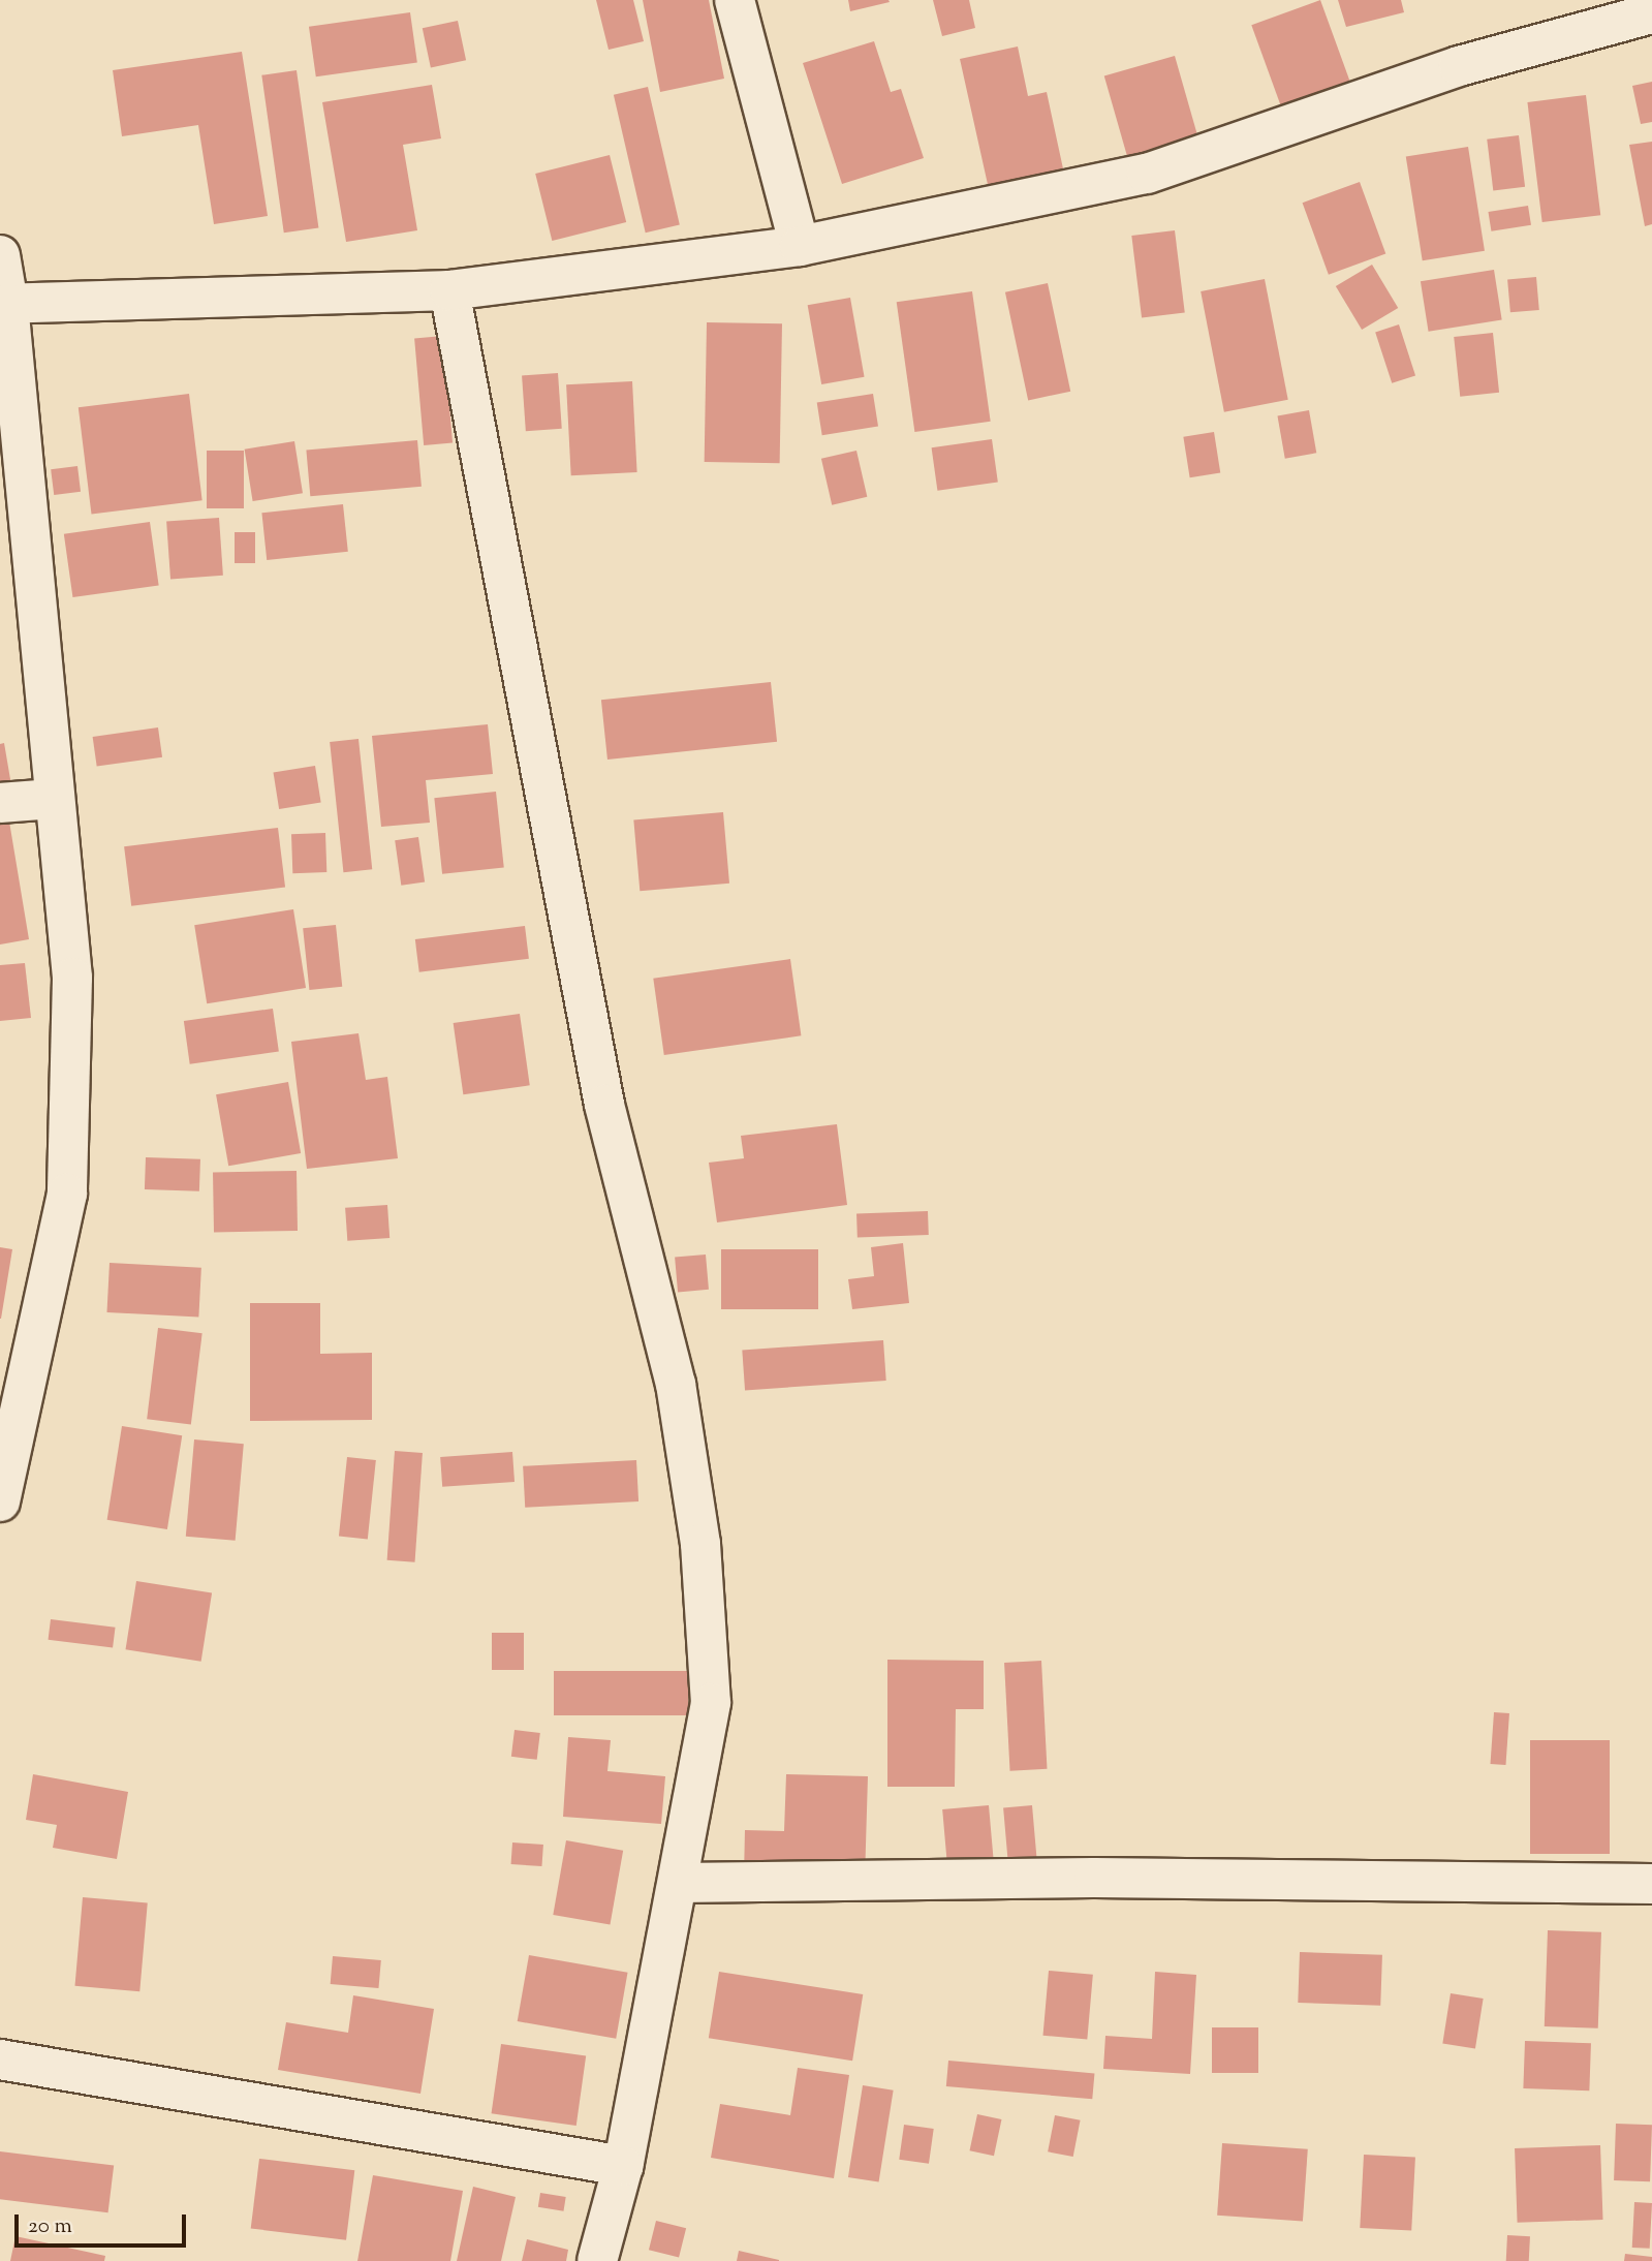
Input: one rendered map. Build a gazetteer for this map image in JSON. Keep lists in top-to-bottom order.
{
  "scale_bar": "20 m"
}
